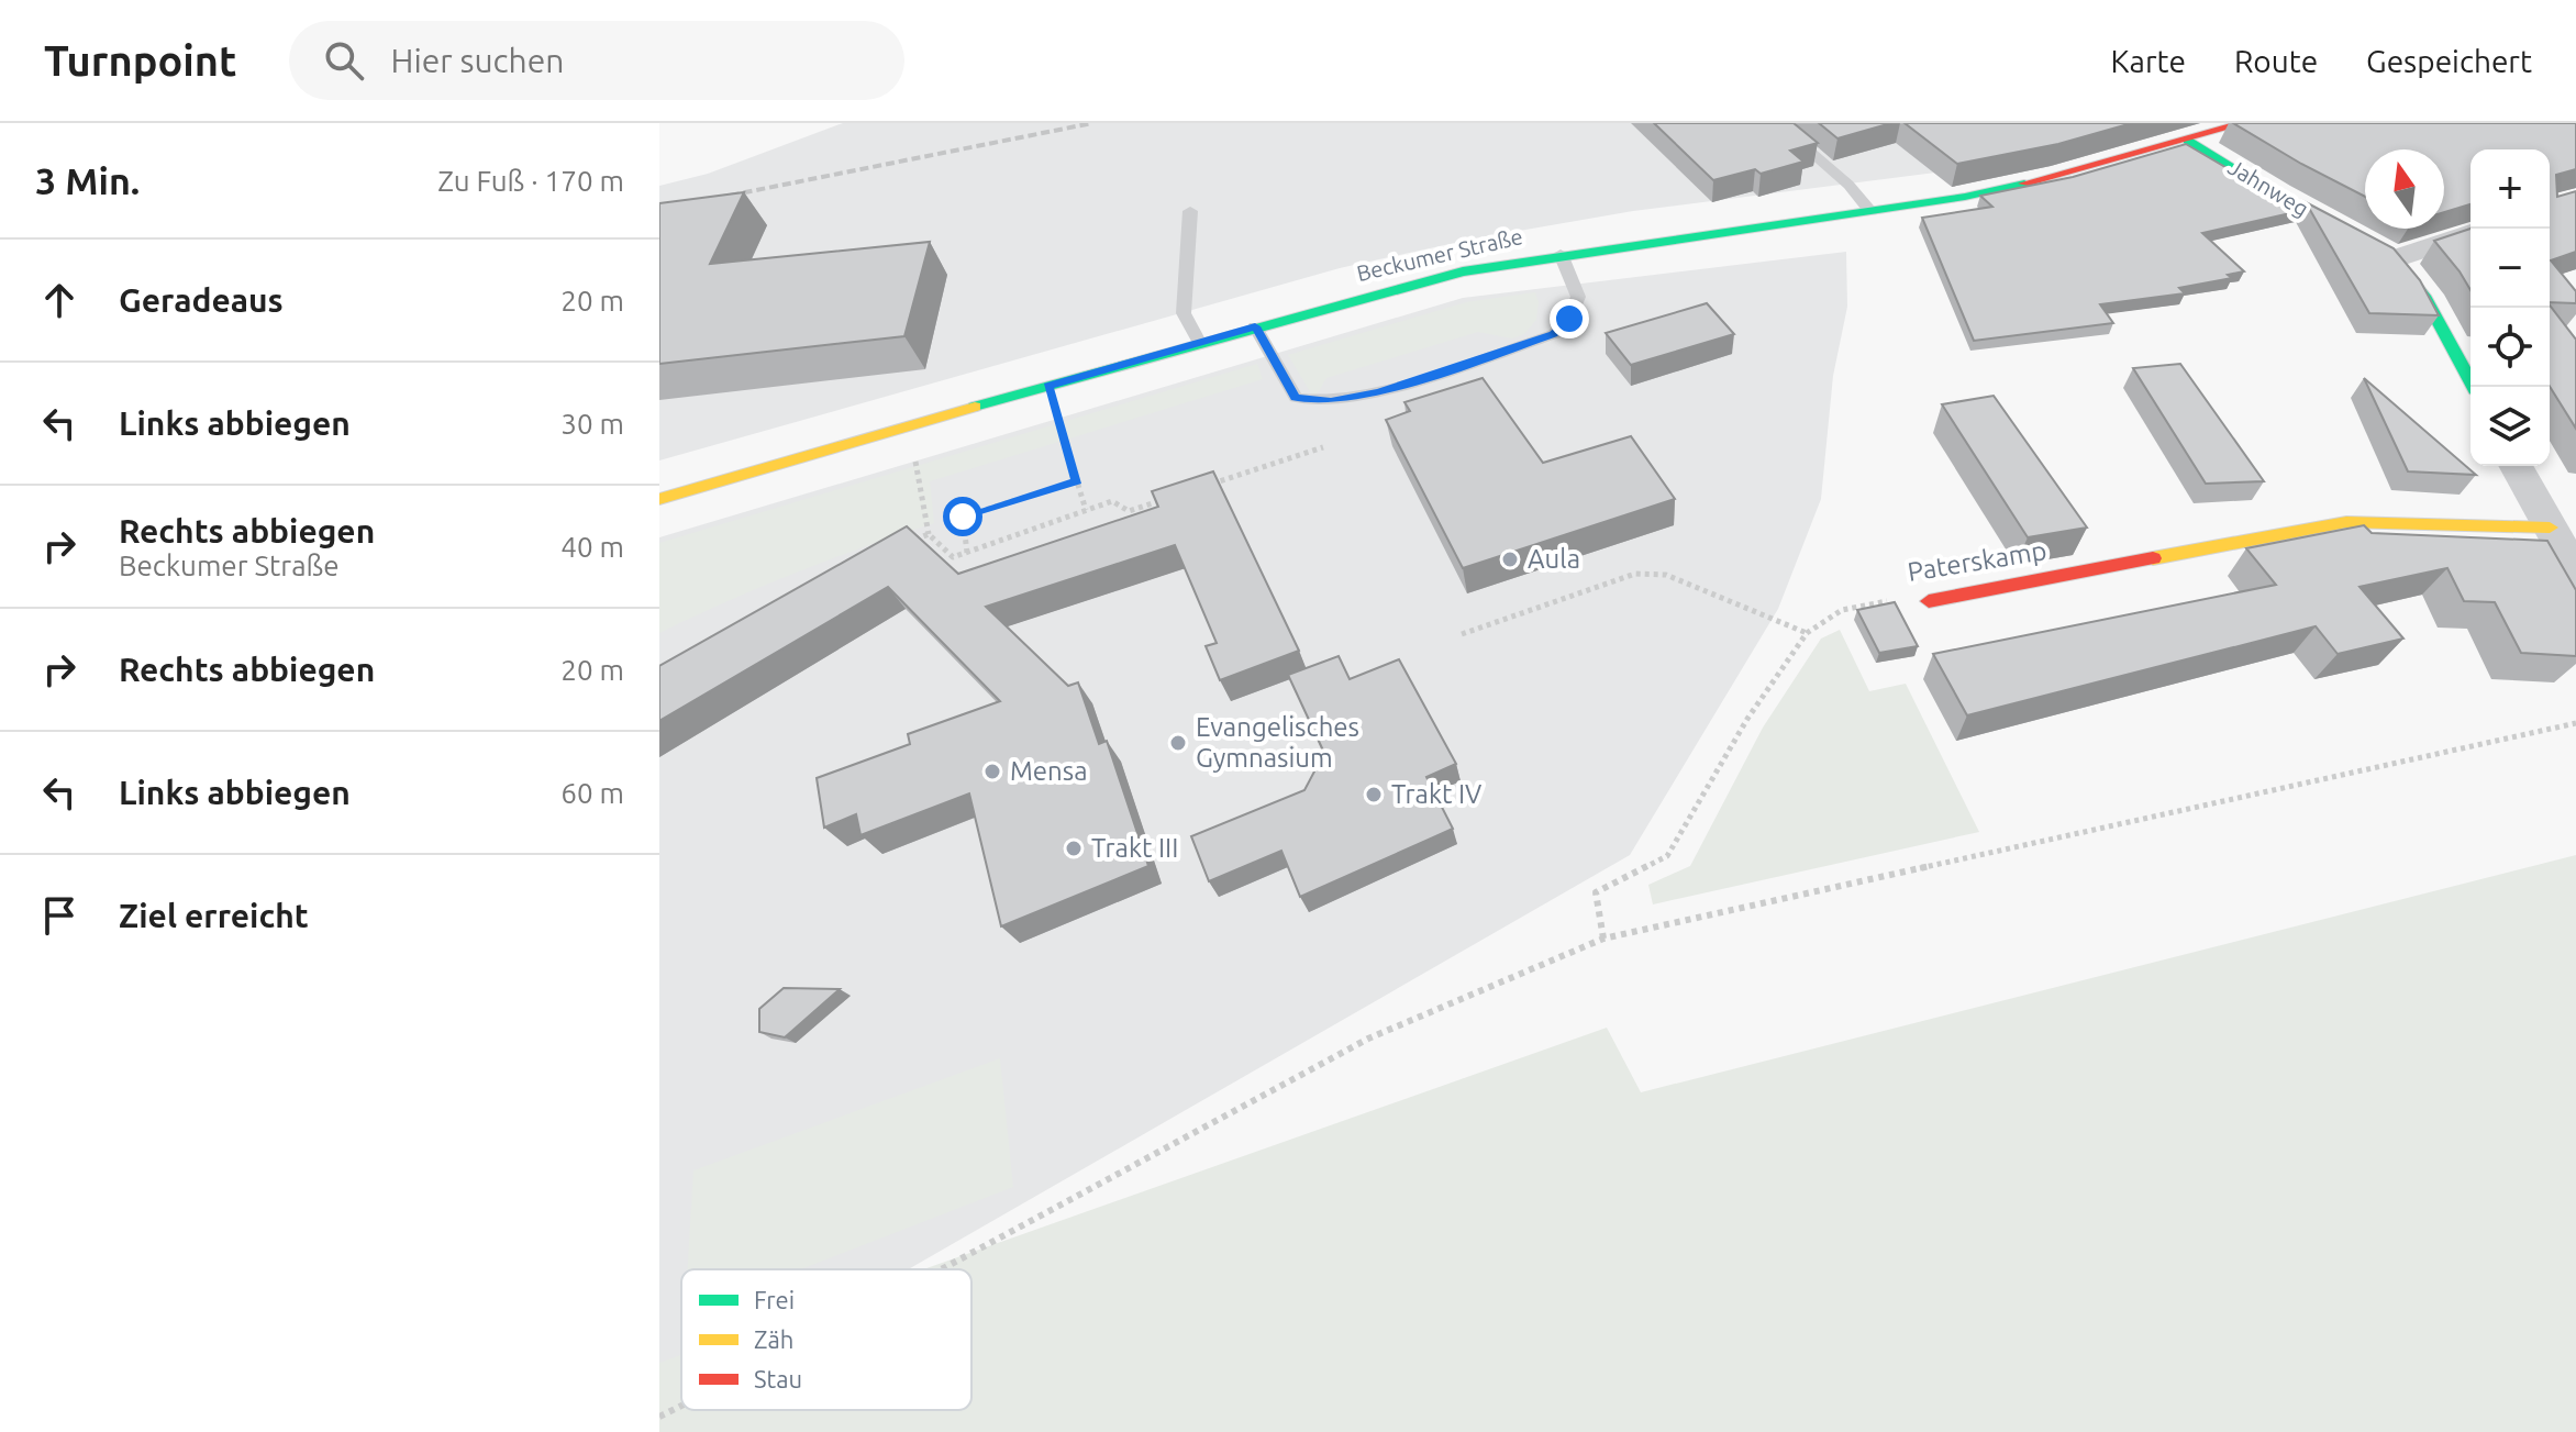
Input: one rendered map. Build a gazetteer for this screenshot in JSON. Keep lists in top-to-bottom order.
{
  "streets": {
    "main road": ["Jahnweg", "Beckumer Straße", "Paterskamp"]
  },
  "crossings": [
    ["Jahnweg", "Beckumer Straße"]
  ],
  "places": [
    "Aula",
    "Evangelisches Gymnasium",
    "Mensa",
    "Trakt IV",
    "Trakt III"
  ],
  "legend": ["Frei", "Zäh", "Stau"],
  "north": "top",
  "page": {
    "header": "Turnpoint",
    "search": "Hier suchen",
    "nav": ["Karte", "Route", "Gespeichert"],
    "heading": ["3 Min.", "Zu Fuß · 170 m"],
    "map_buttons": ["+", "−"],
    "list": [
      ["Geradeaus", "20 m"],
      ["Links abbiegen", "30 m"],
      ["Rechts abbiegen", "Beckumer Straße", "40 m"],
      ["Rechts abbiegen", "20 m"],
      ["Links abbiegen", "60 m"],
      "Ziel erreicht"
    ]
  }
}
